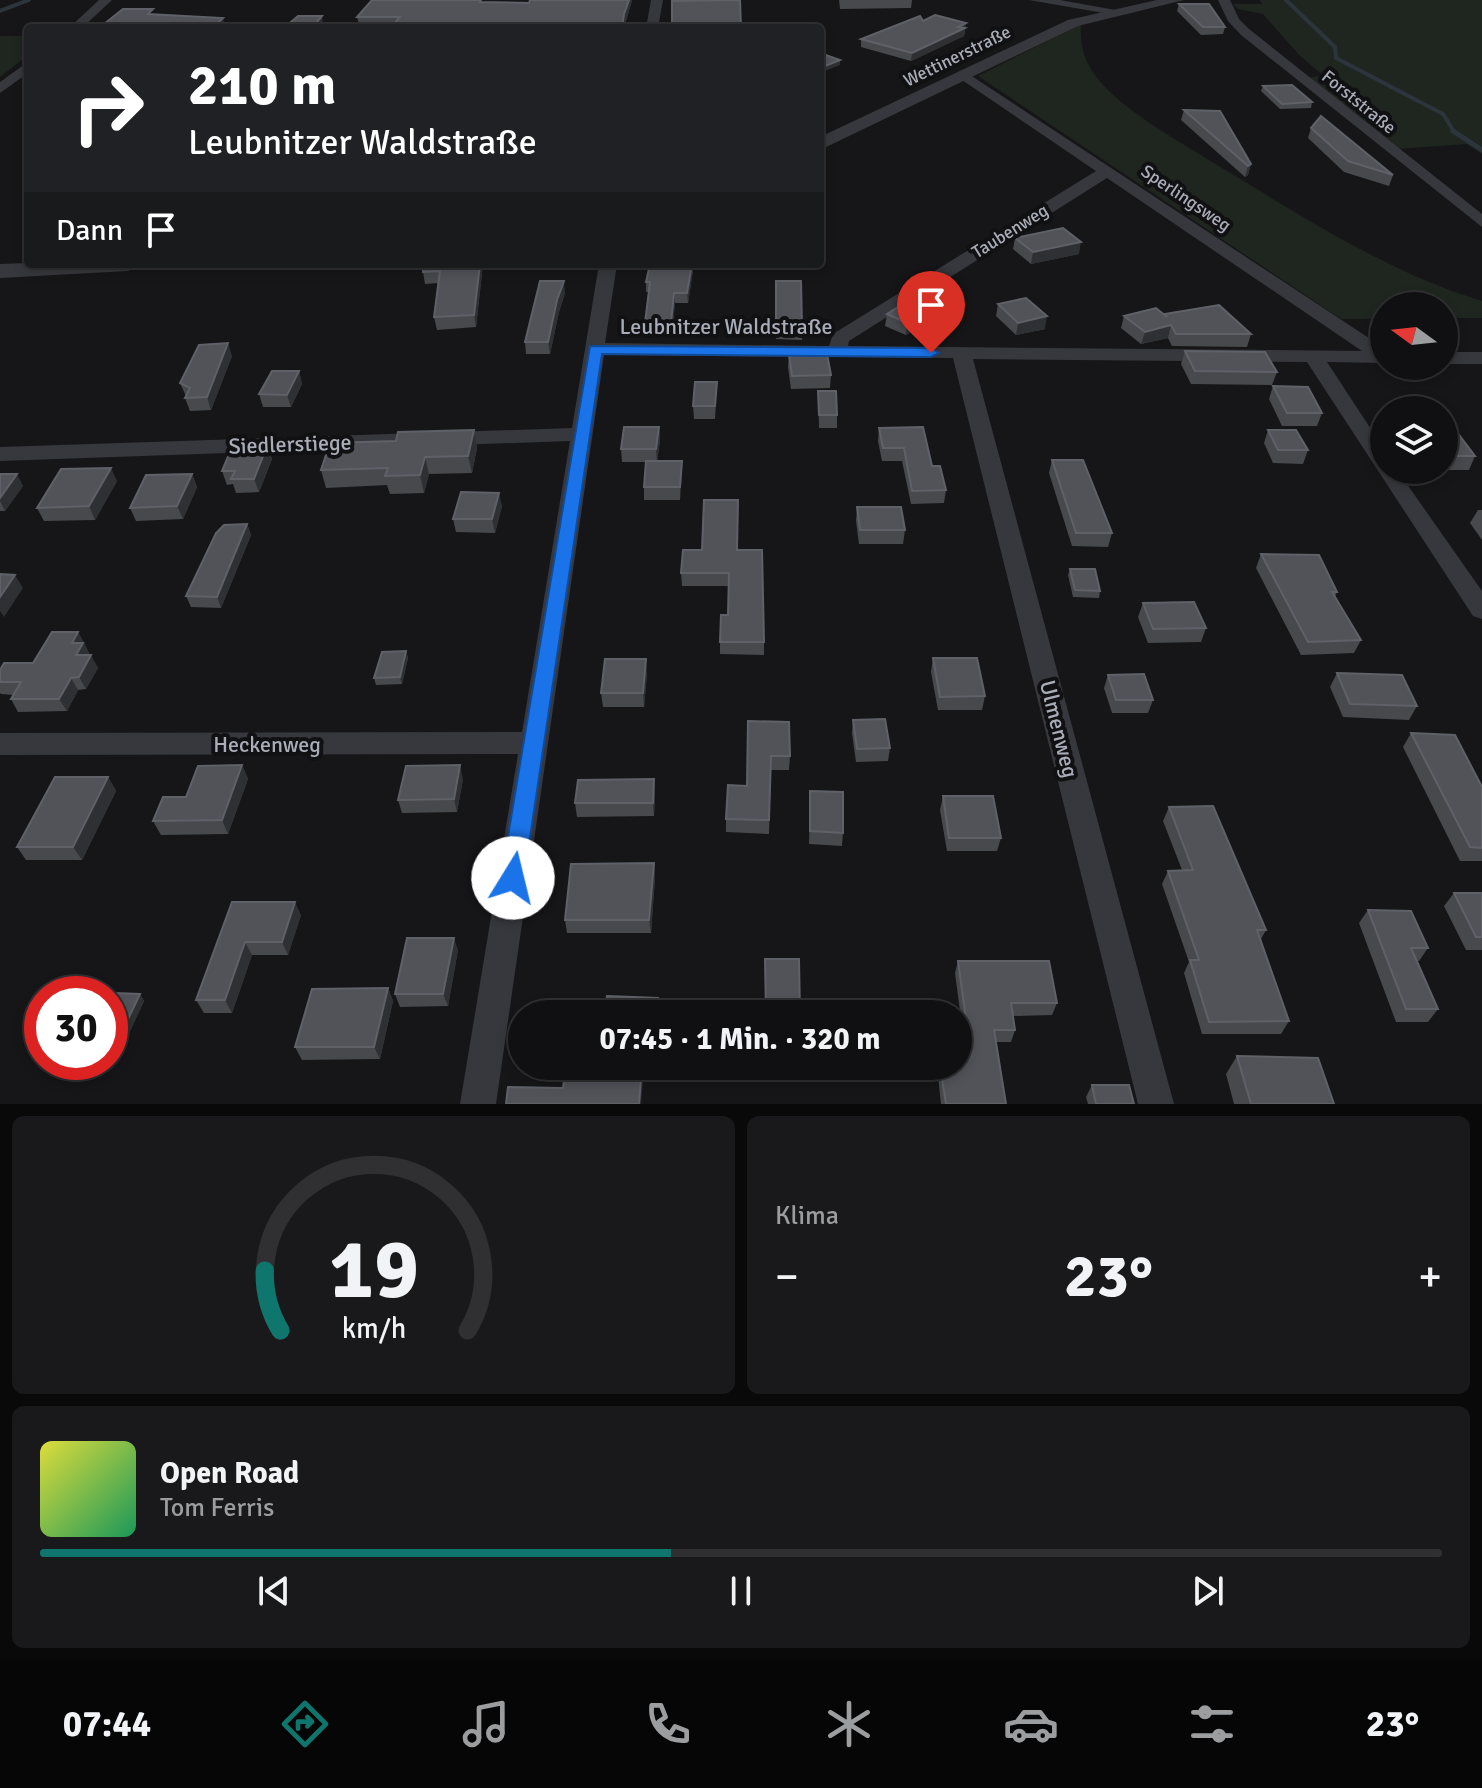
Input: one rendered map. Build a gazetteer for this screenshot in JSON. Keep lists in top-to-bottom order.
{
  "streets": {
    "street": [
      "Wettinerstraße",
      "Forststraße",
      "Sperlingsweg",
      "Taubenweg",
      "Leubnitzer Waldstraße",
      "Siedlerstiege",
      "Ulmenweg",
      "Heckenweg"
    ]
  },
  "crossings": [
    ["Wettinerstraße", "Sperlingsweg"],
    ["Sperlingsweg", "Taubenweg"],
    ["Taubenweg", "Leubnitzer Waldstraße"],
    ["Leubnitzer Waldstraße", "Ulmenweg"]
  ],
  "north": "left",
  "page": {
    "turn": ["210 m", "Leubnitzer Waldstraße"],
    "then": "Dann",
    "limit": "30",
    "trip": "07:45 · 1 Min. · 320 m",
    "tile": "Klima",
    "heat": ["−", "23°", "+"],
    "song": ["Open Road", "Tom Ferris"],
    "tabs": ["07:44", "23°"],
    "gauge": ["19", "km/h"]
  }
}
